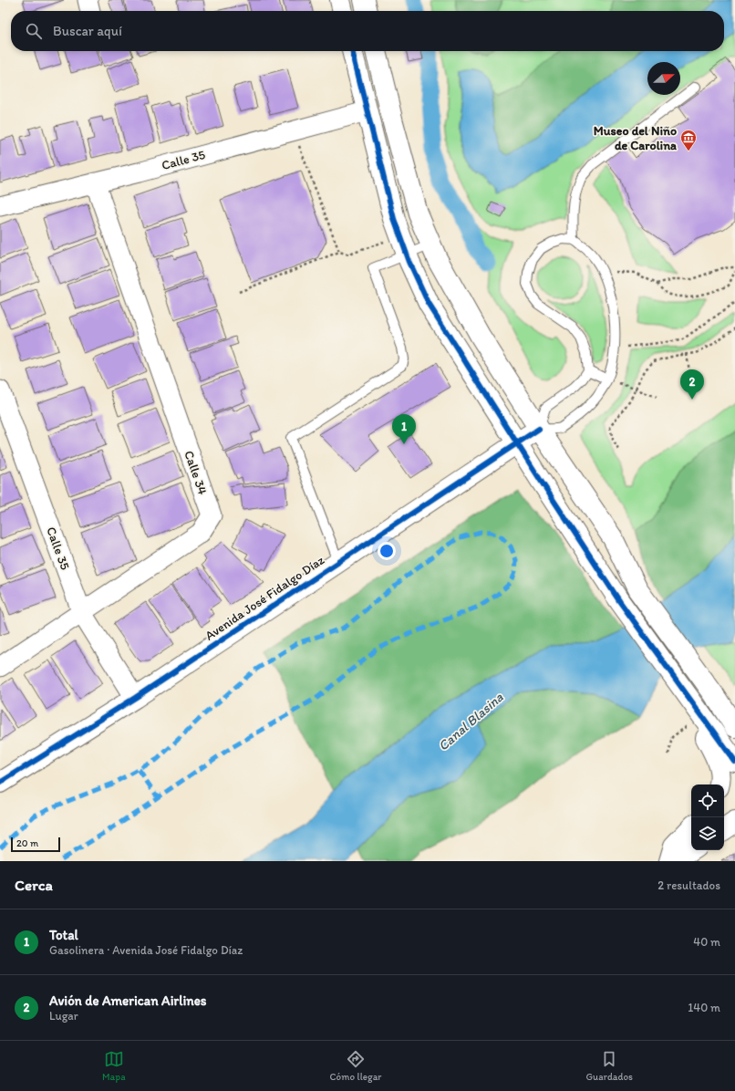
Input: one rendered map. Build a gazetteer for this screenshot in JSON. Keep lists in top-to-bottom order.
{
  "streets": {
    "street": ["Calle 35", "Calle 34", "Avenida José Fidalgo Díaz"]
  },
  "crossings": [
    ["Calle 35", "Calle 34"],
    ["Calle 35", "Avenida José Fidalgo Díaz"]
  ],
  "water": ["Canal Blasina"],
  "places": {
    "museum": ["Museo del Niño de Carolina"]
  },
  "scale_bar": "20 m",
  "north": "right",
  "page": {
    "search": "Buscar aquí",
    "pins": ["2", "1"],
    "scale": "20 m",
    "heading": ["Cerca", "2 resultados"],
    "list": [
      {
        "mark": "1",
        "name": "Total",
        "note": "Gasolinera · Avenida José Fidalgo Díaz",
        "value": "40 m"
      },
      {
        "mark": "2",
        "name": "Avión de American Airlines",
        "note": "Lugar",
        "value": "140 m"
      }
    ],
    "nav": ["Mapa", "Cómo llegar", "Guardados"]
  }
}
